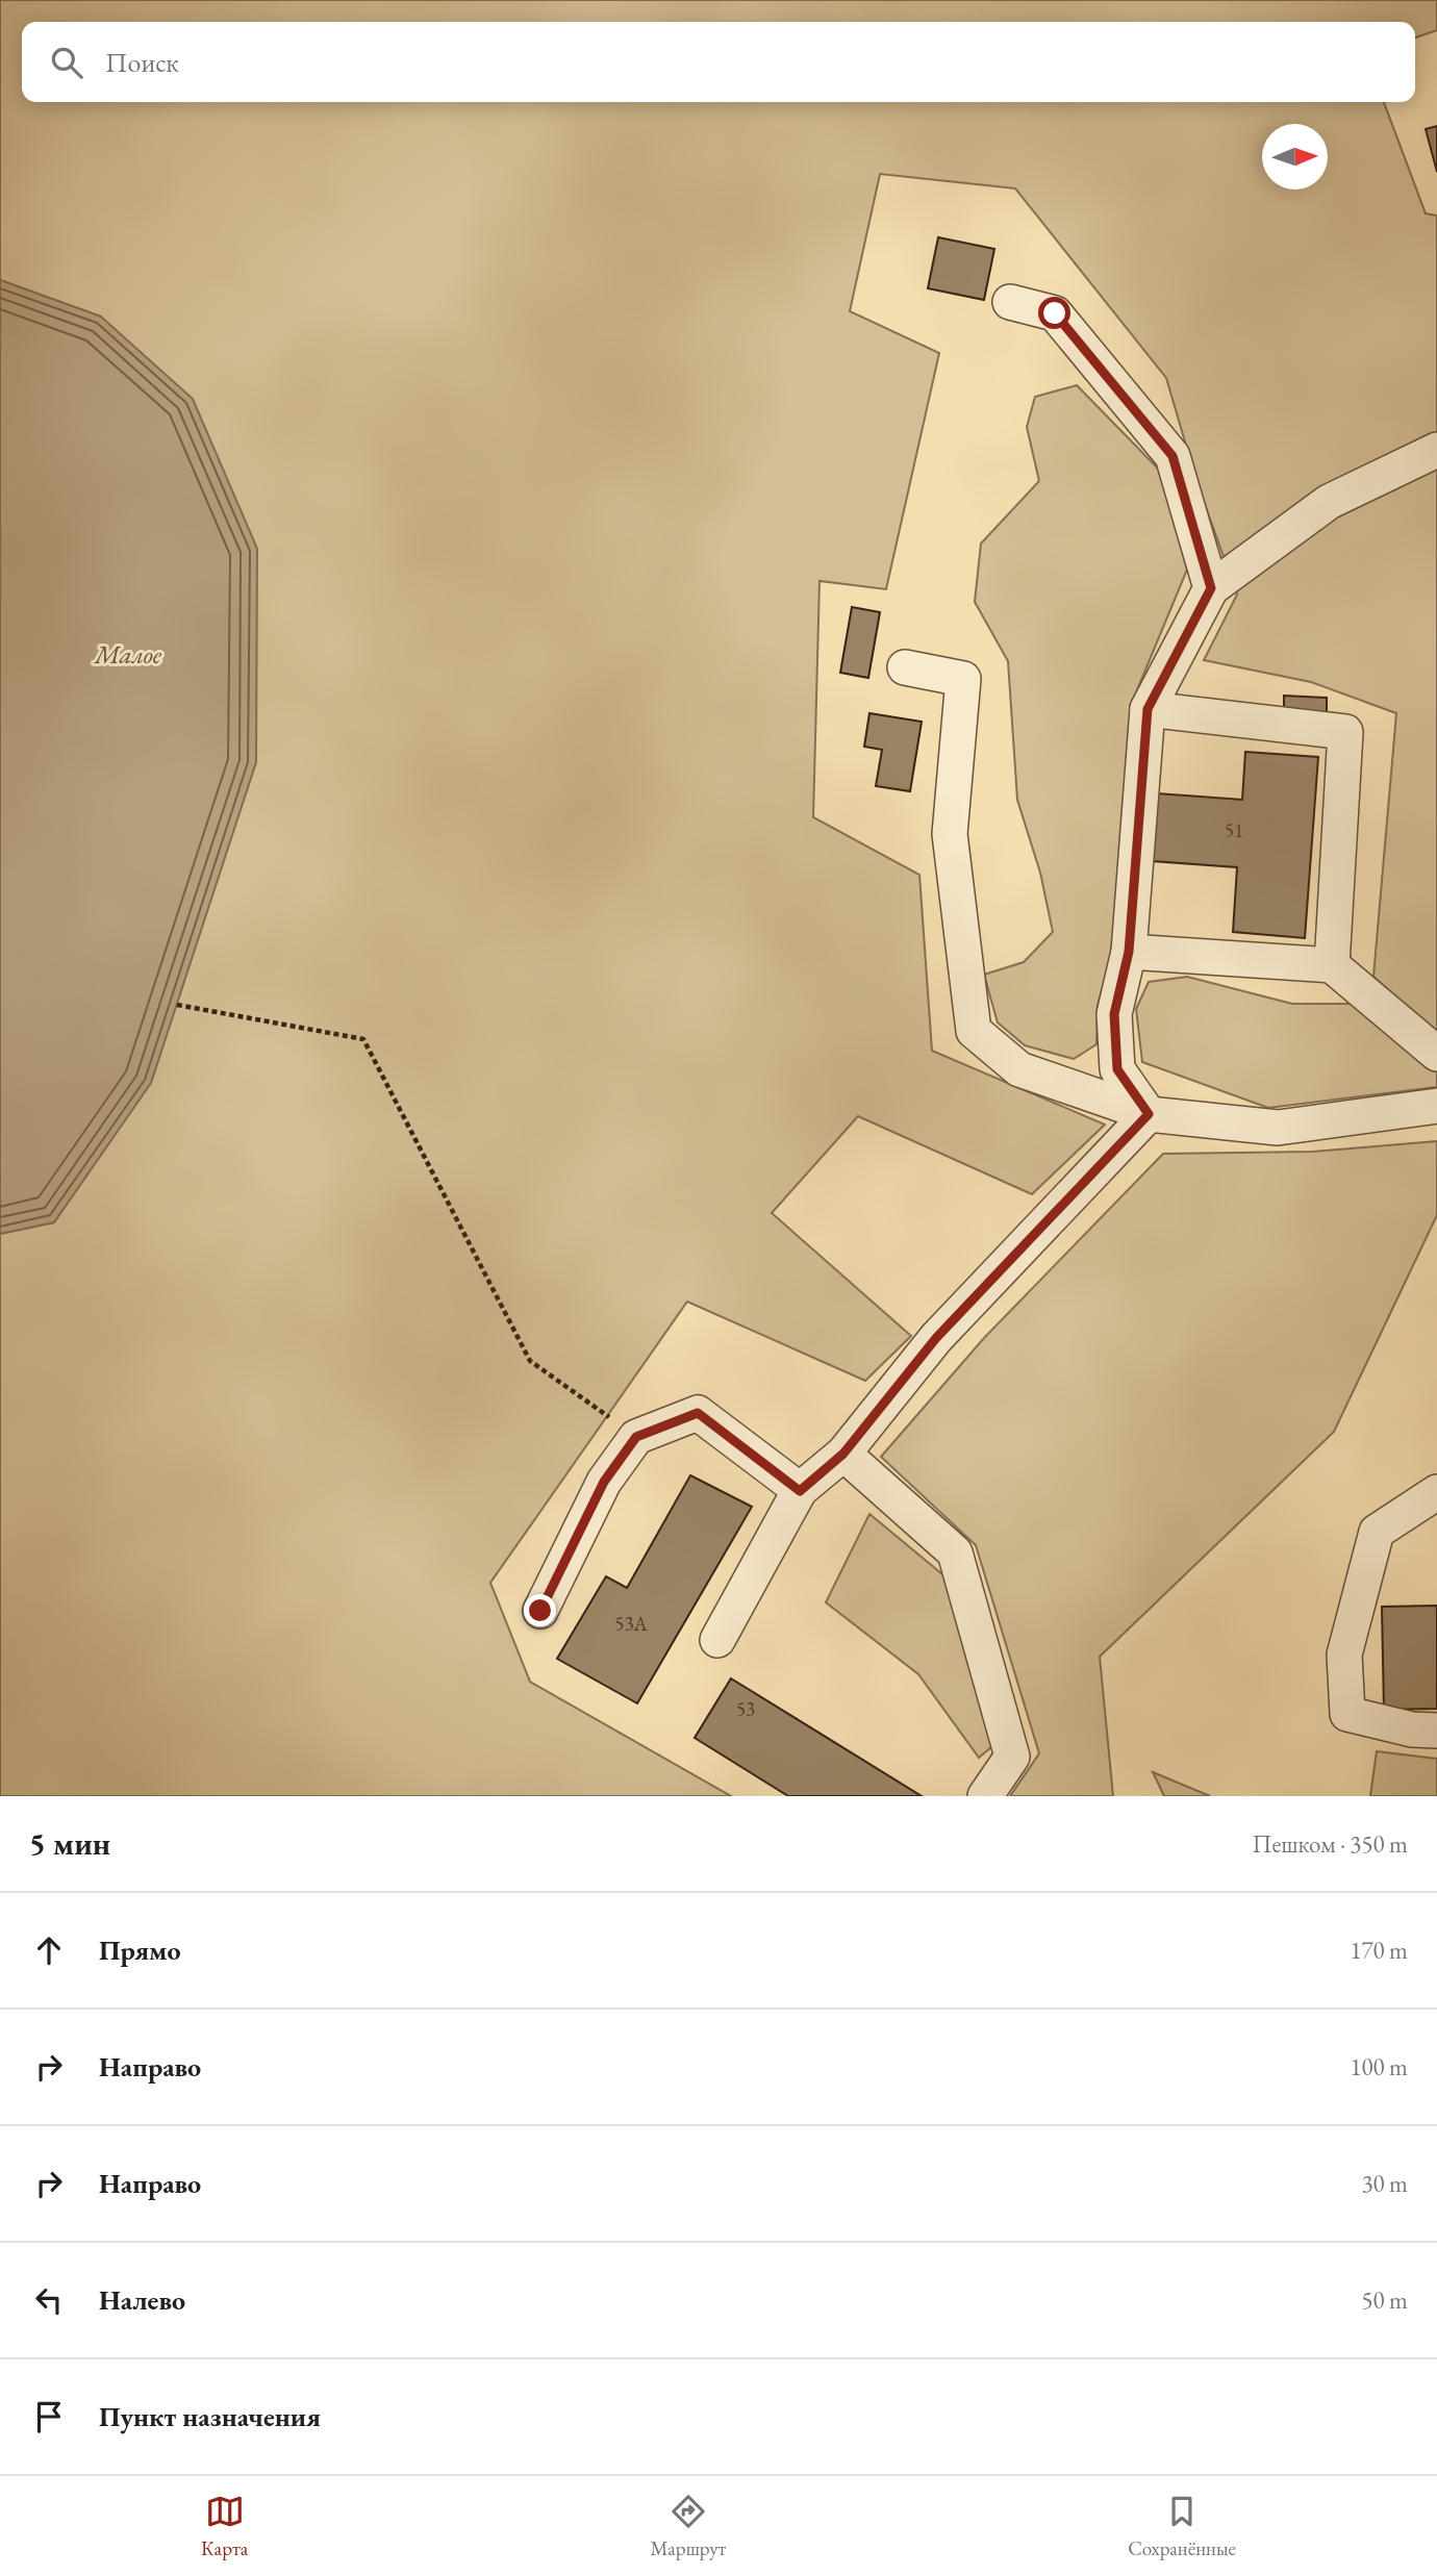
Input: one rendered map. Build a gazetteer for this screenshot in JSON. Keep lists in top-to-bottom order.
{
  "water": ["Малое"],
  "house_numbers": ["51", "53А", "53"],
  "north": "right",
  "page": {
    "search": "Поиск",
    "heading": ["5 мин", "Пешком · 350 m"],
    "list": [
      ["Прямо", "170 m"],
      ["Направо", "100 m"],
      ["Направо", "30 m"],
      ["Налево", "50 m"],
      "Пункт назначения"
    ],
    "nav": ["Карта", "Маршрут", "Сохранённые"]
  }
}
